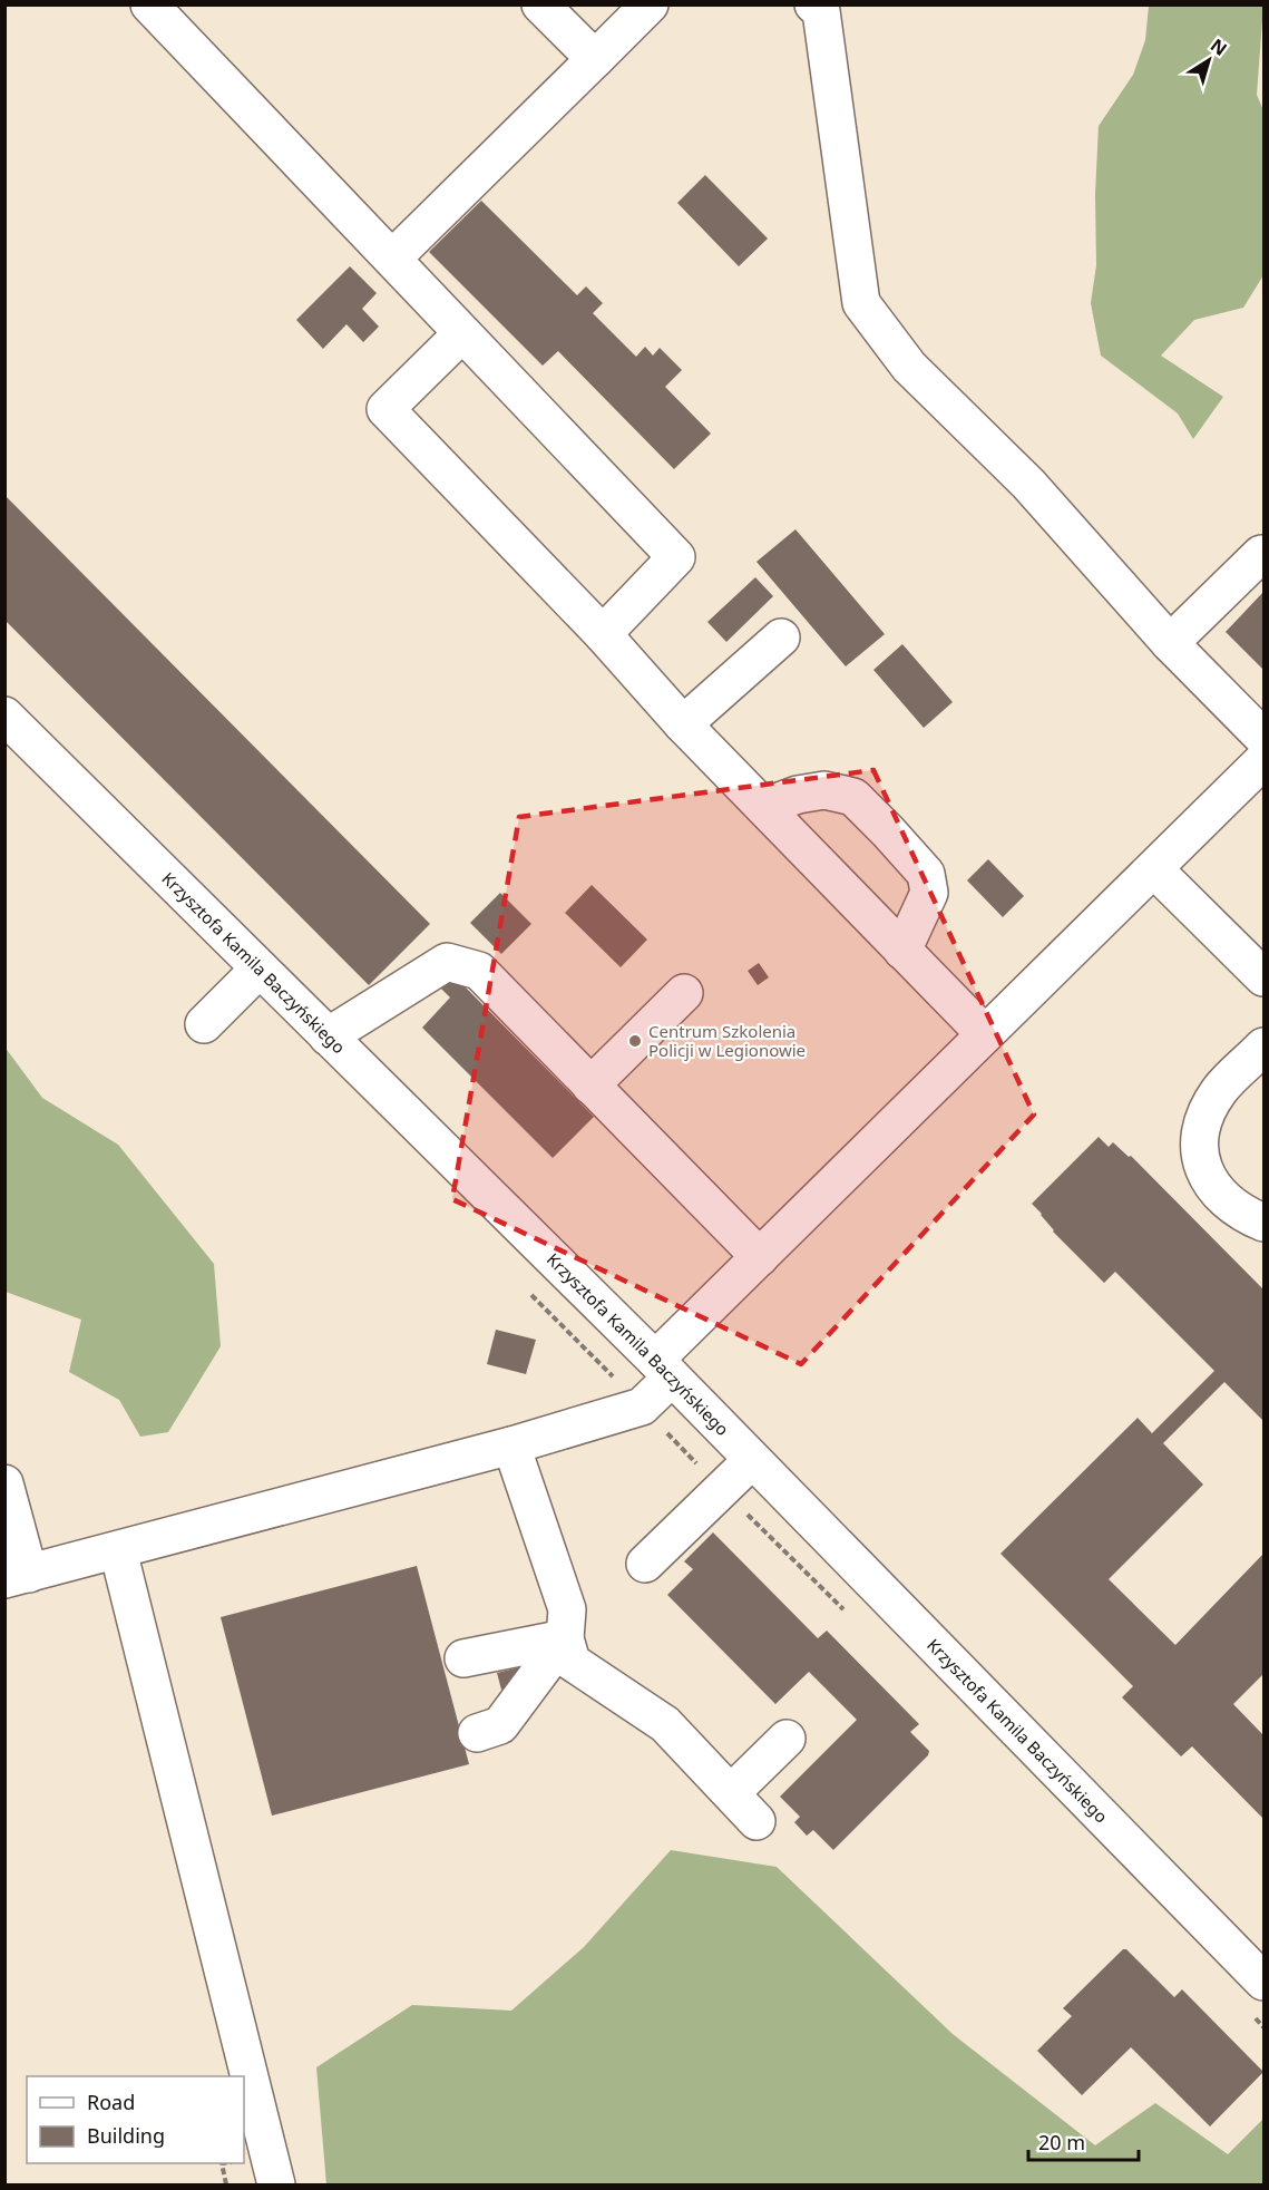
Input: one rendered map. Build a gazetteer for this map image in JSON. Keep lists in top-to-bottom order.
{
  "streets": {
    "lane": ["Krzysztofa Kamila Baczyńskiego"]
  },
  "places": ["Centrum Szkolenia Policji w Legionowie"],
  "legend": ["Road", "Building"],
  "scale_bar": "20 m",
  "north": "top right"
}
